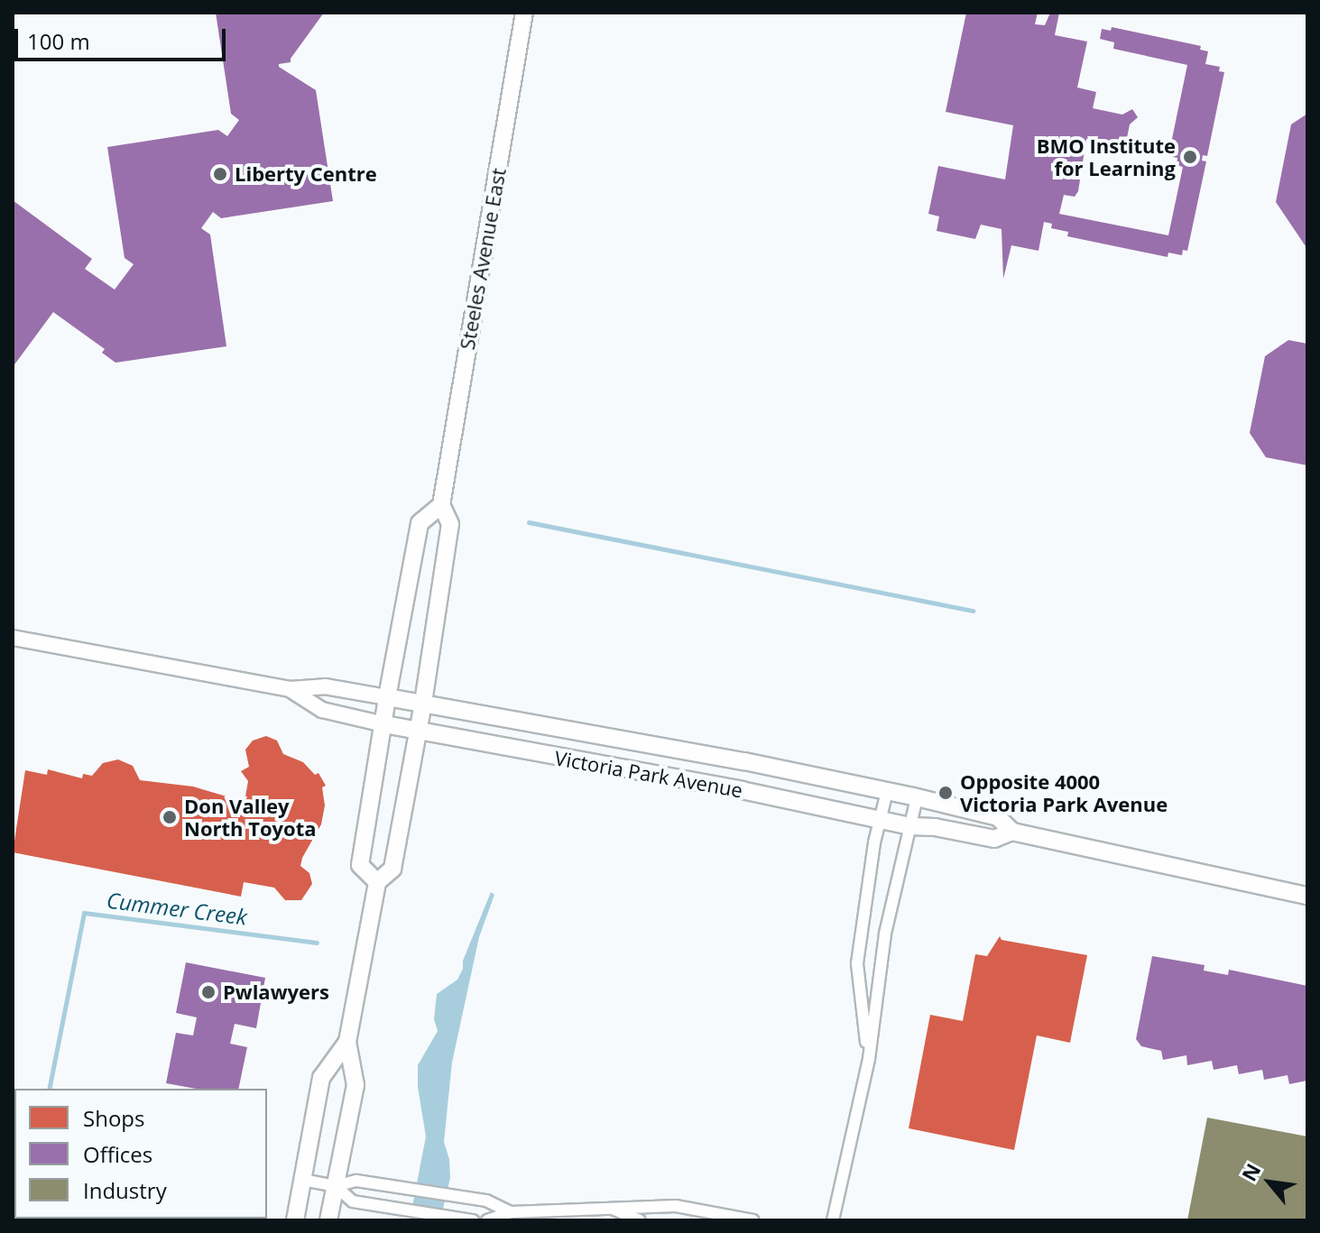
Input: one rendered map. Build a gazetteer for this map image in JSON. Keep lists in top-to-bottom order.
{
  "streets": {
    "main road": ["Steeles Avenue East", "Victoria Park Avenue"]
  },
  "crossings": [
    ["Steeles Avenue East", "Victoria Park Avenue"]
  ],
  "water": ["Cummer Creek"],
  "places": [
    "BMO Institute for Learning",
    "Liberty Centre",
    "Opposite 4000 Victoria Park Avenue",
    "Don Valley North Toyota",
    "Pwlawyers"
  ],
  "legend": ["Shops", "Offices", "Industry"],
  "scale_bar": "100 m",
  "north": "top left"
}
